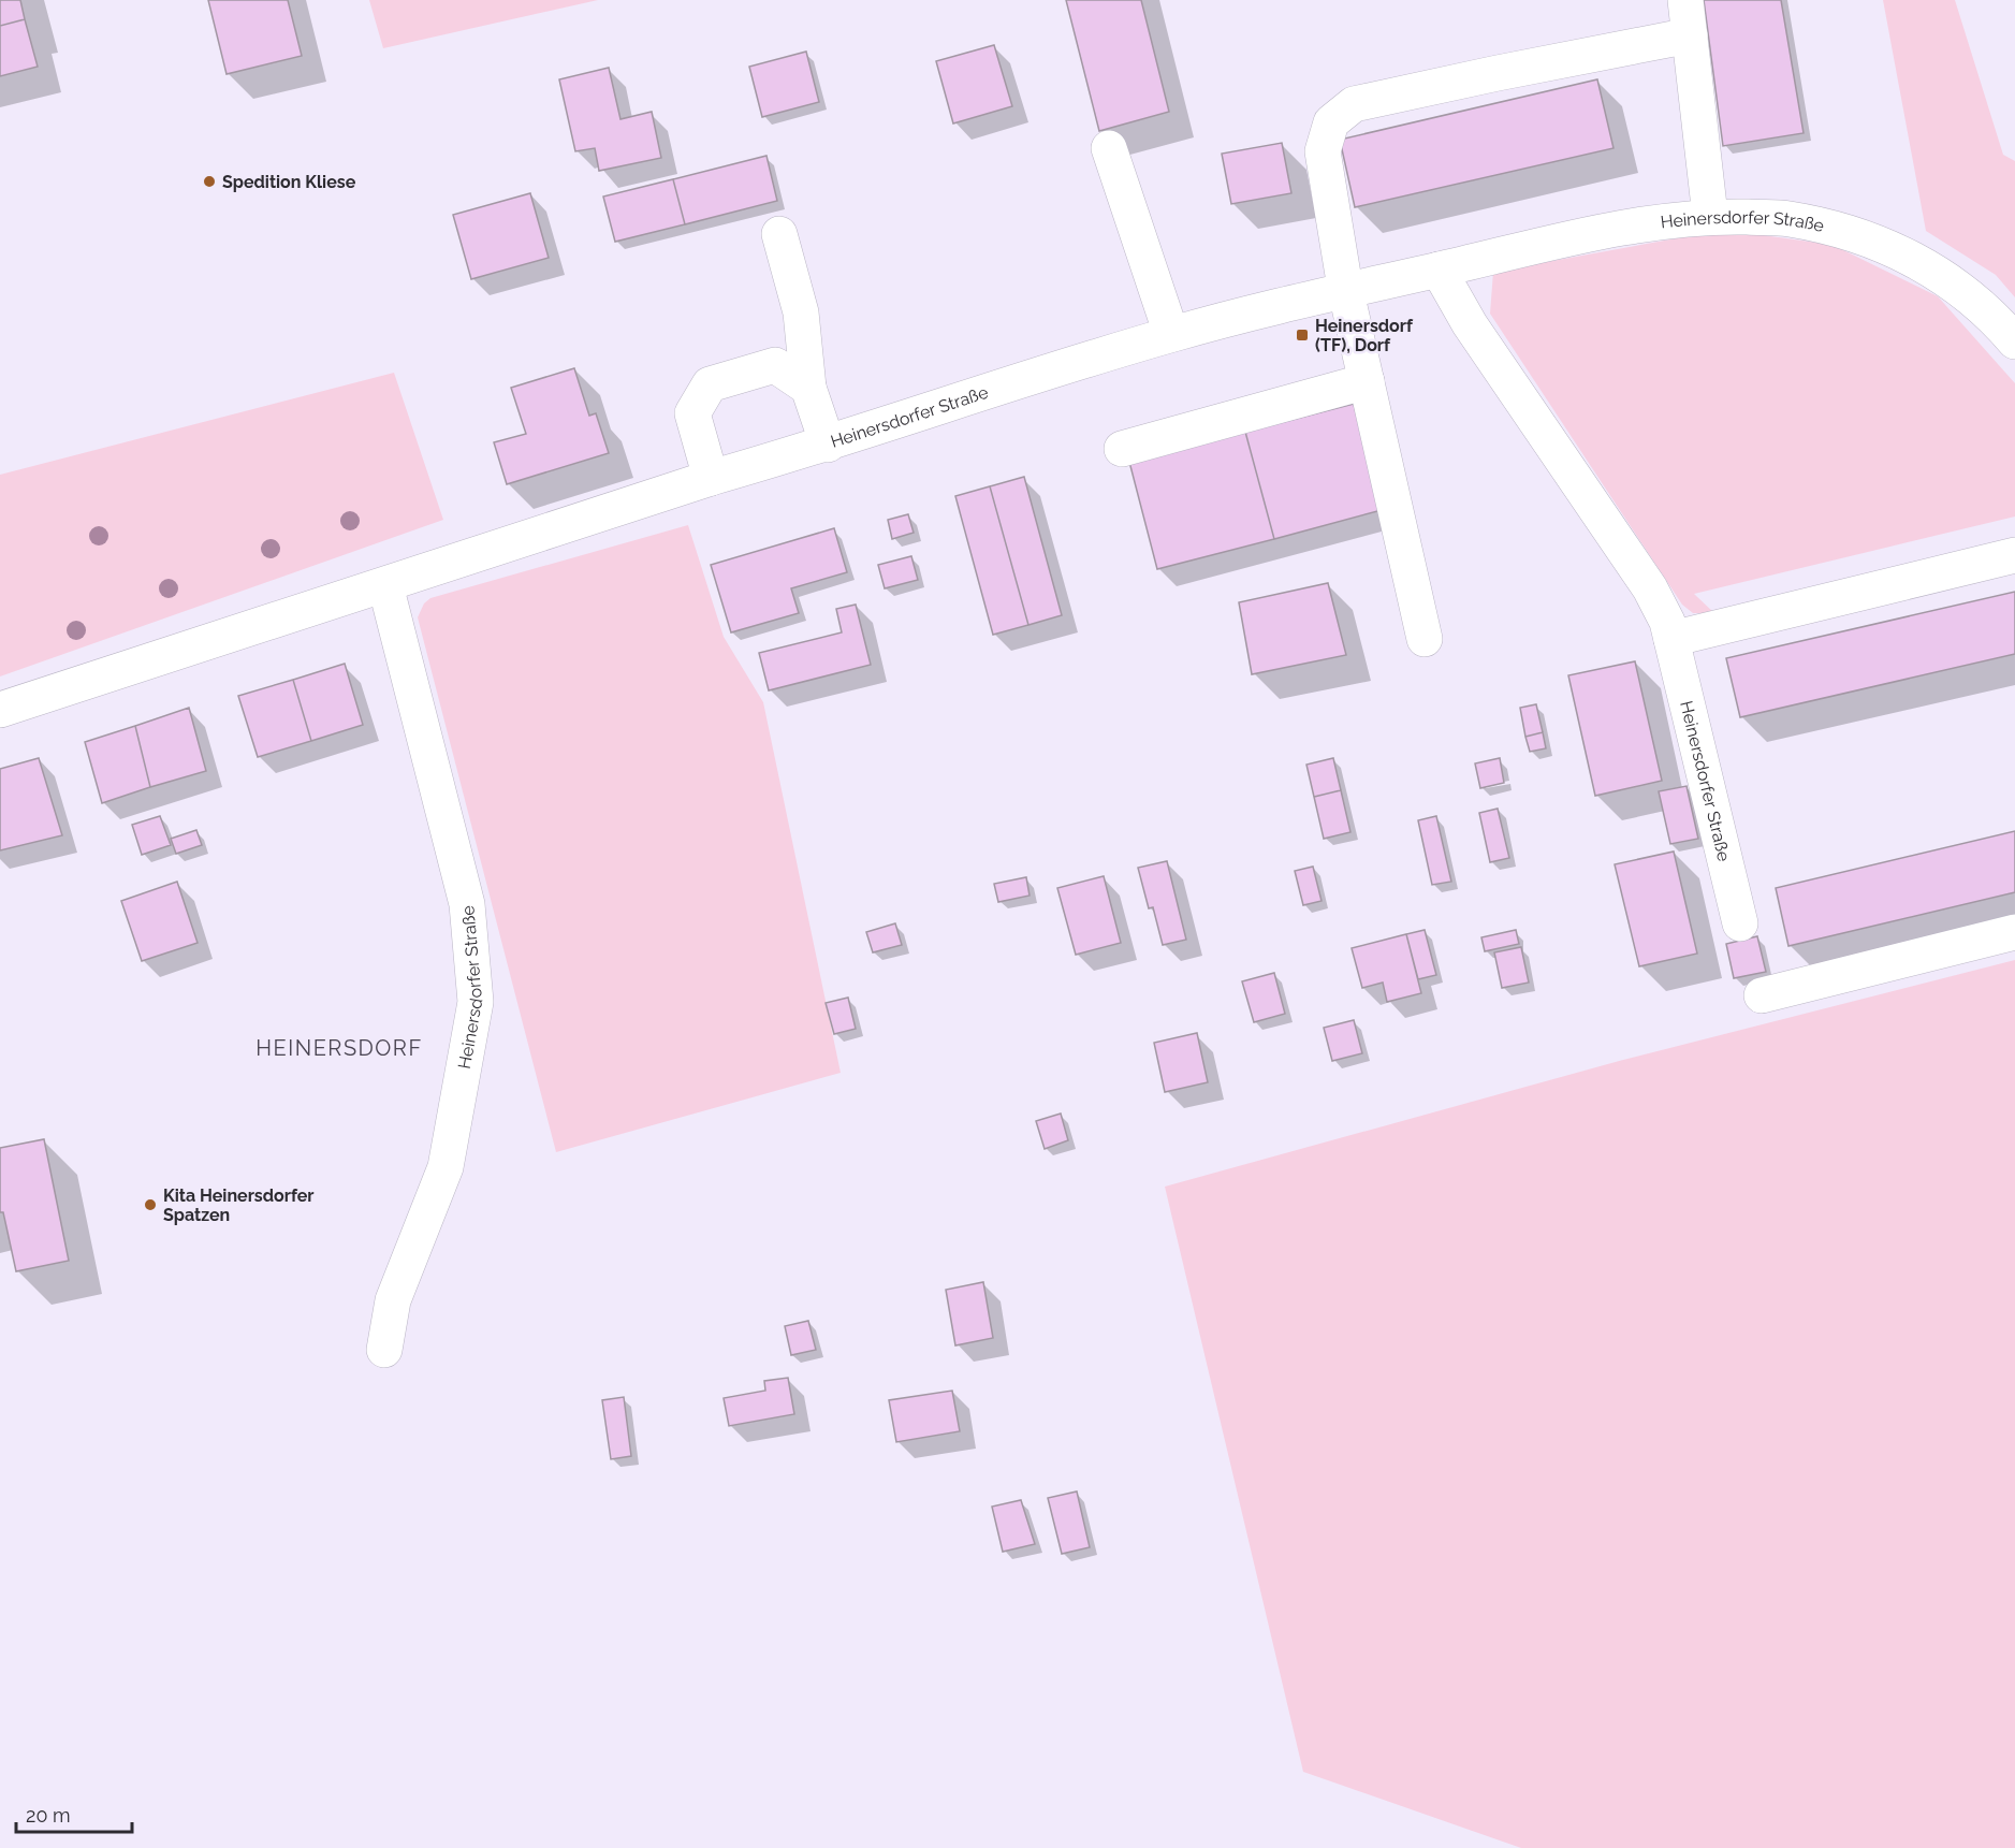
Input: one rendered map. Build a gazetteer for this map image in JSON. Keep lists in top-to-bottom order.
{
  "streets": {
    "street": ["Heinersdorfer Straße"]
  },
  "districts": ["HEINERSDORF"],
  "places": {
    "other": ["Spedition Kliese", "Kita Heinersdorfer Spatzen"],
    "transit": ["Heinersdorf (TF), Dorf"]
  },
  "scale_bar": "20 m"
}
